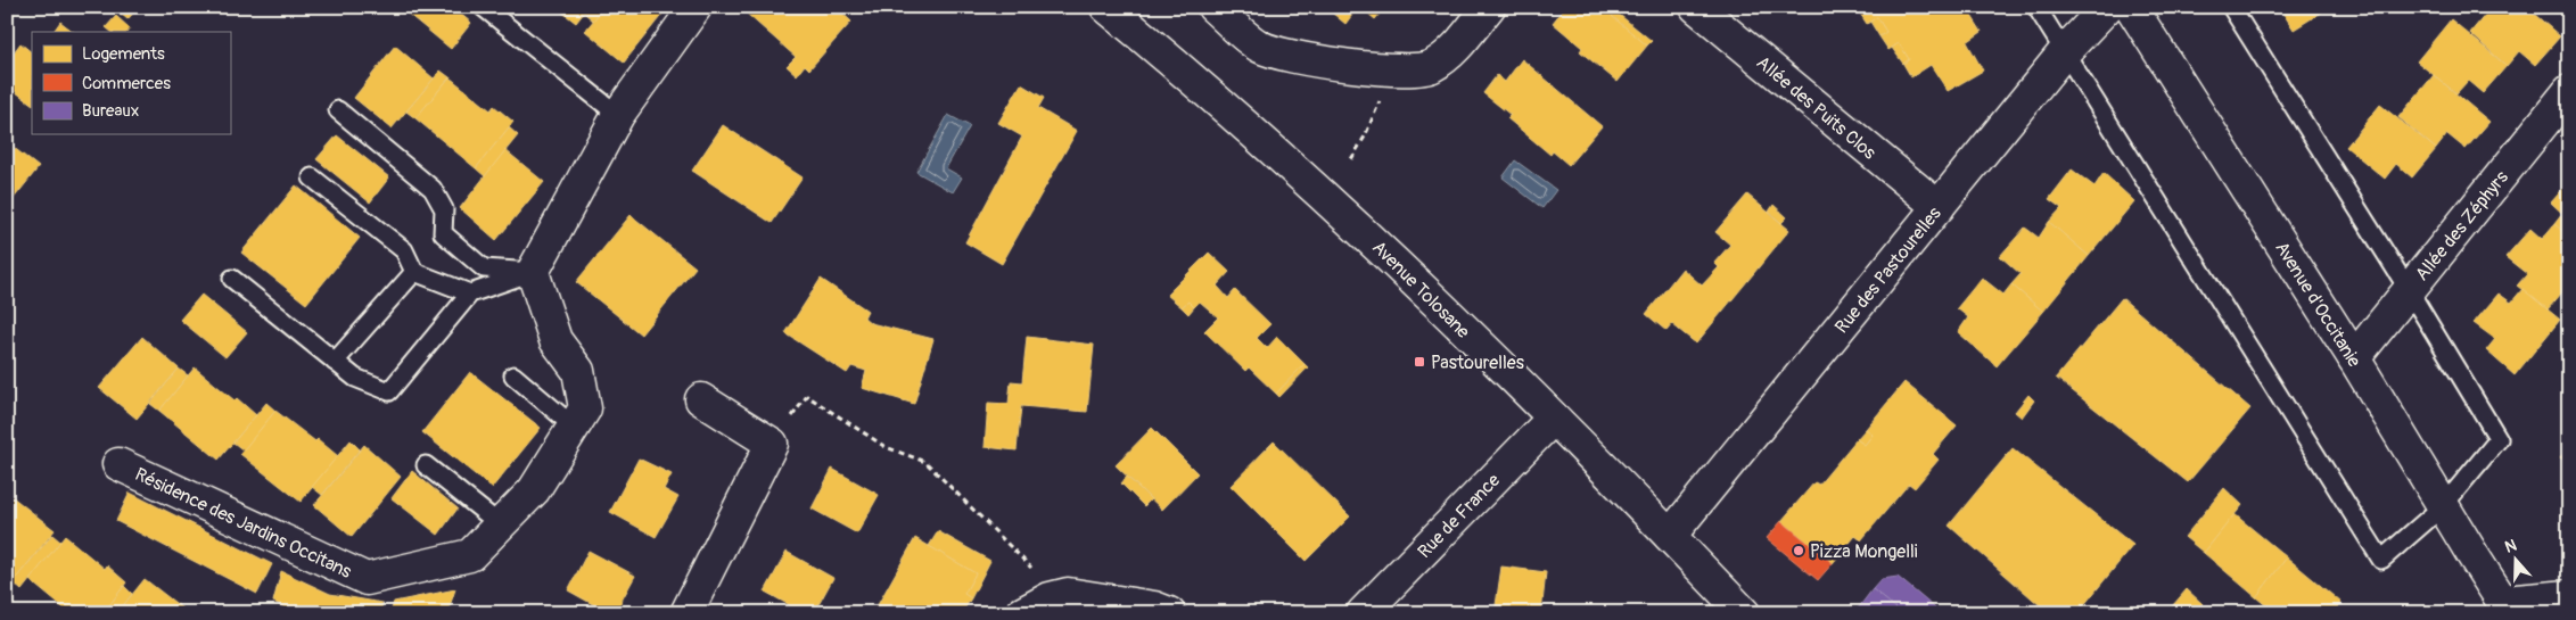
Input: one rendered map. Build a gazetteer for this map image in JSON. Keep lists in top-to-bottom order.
{
  "streets": {
    "street": [
      "Allée des Puits Clos",
      "Allée des Zéphyrs",
      "Rue des Pastourelles",
      "Avenue Tolosane",
      "Avenue d'Occitanie",
      "Rue de France",
      "Résidence des Jardins Occitans"
    ]
  },
  "crossings": [
    ["Allée des Puits Clos", "Rue des Pastourelles"],
    ["Allée des Zéphyrs", "Avenue d'Occitanie"],
    ["Rue des Pastourelles", "Avenue Tolosane"],
    ["Avenue Tolosane", "Rue de France"]
  ],
  "places": {
    "transit": ["Pastourelles"],
    "other": ["Pizza Mongelli"]
  },
  "legend": ["Logements", "Commerces", "Bureaux"],
  "north": "top"
}
